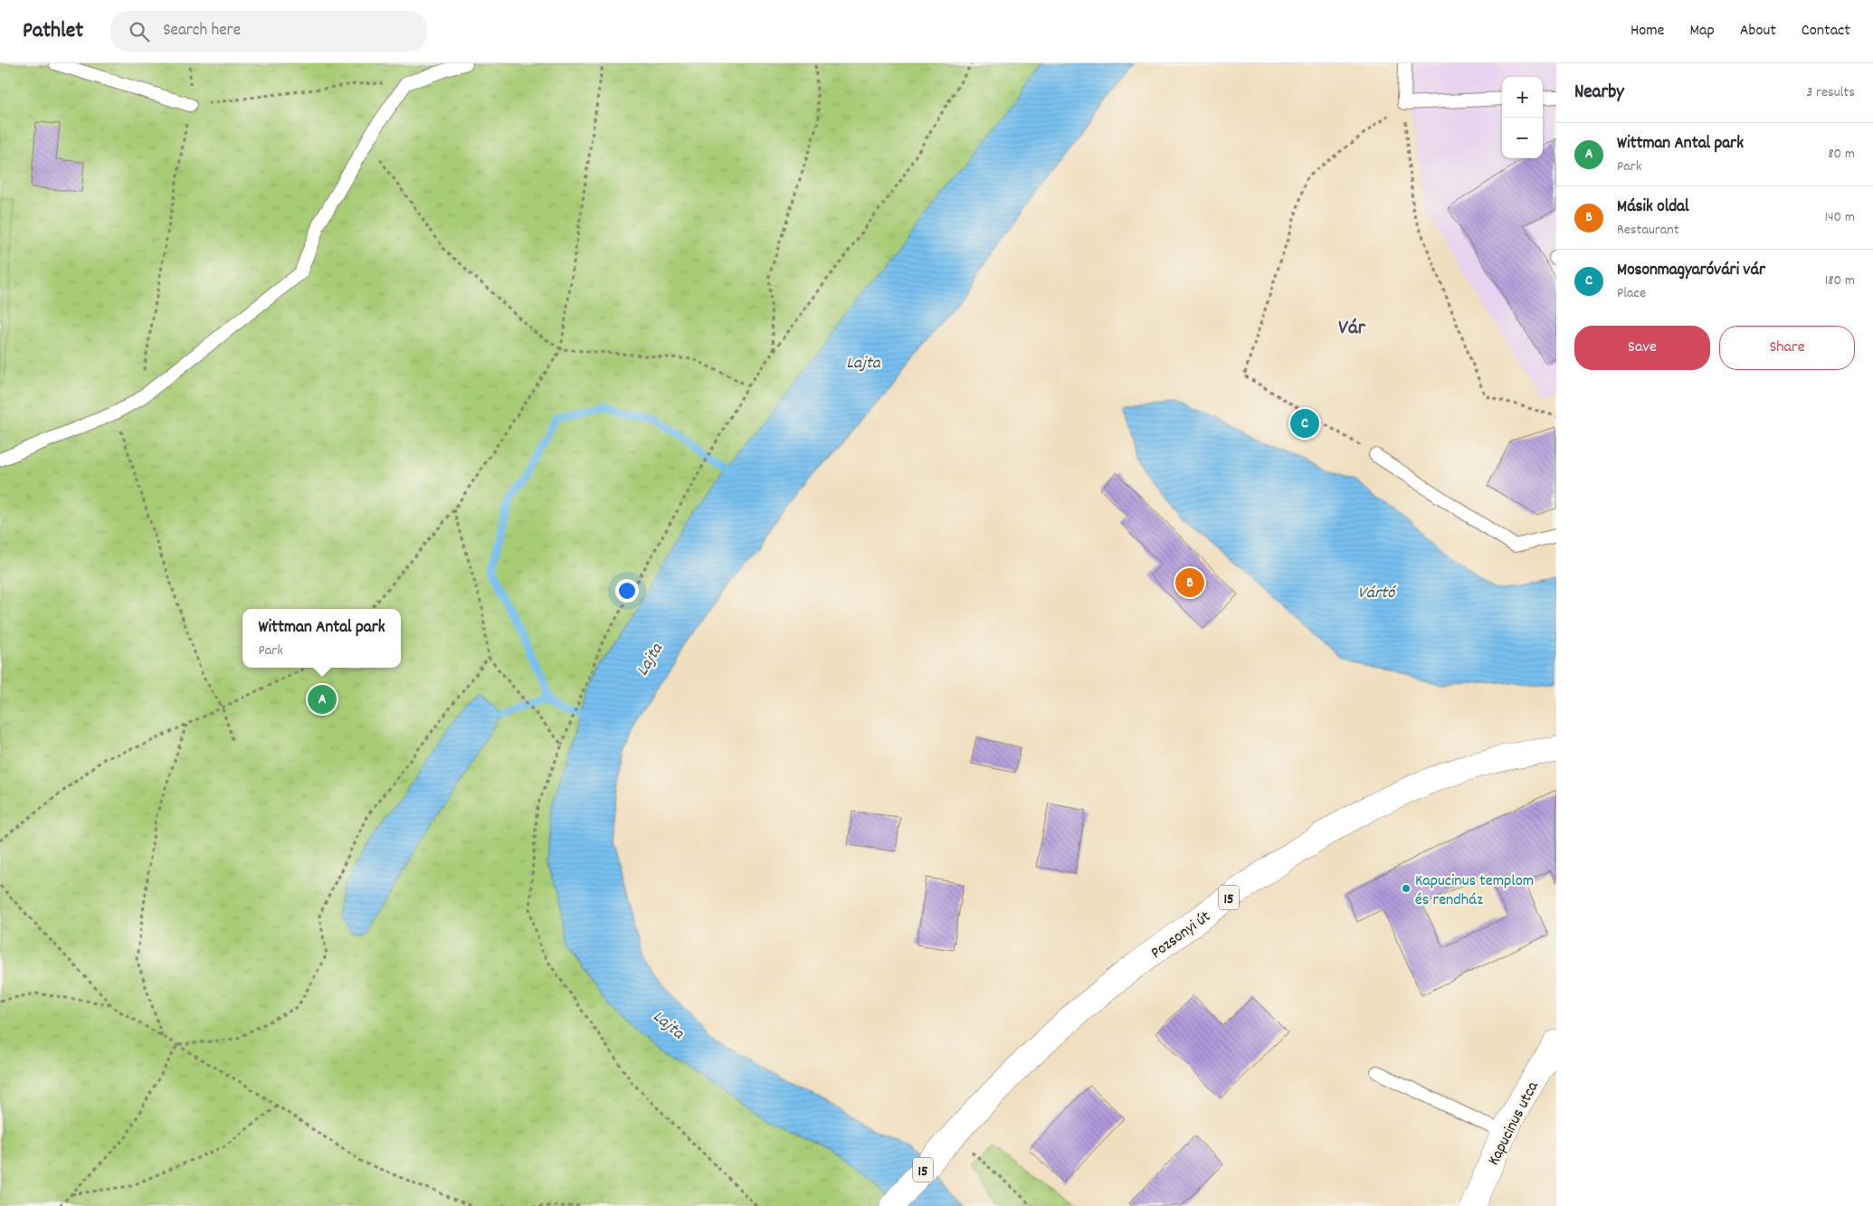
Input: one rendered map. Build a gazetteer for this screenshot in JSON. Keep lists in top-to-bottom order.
{
  "streets": {
    "main road": ["15", "Pozsonyi út", "Kapucinus utca"]
  },
  "districts": ["Vár"],
  "water": ["Lajta", "Vártó"],
  "places": ["Kapucinus templom és rendház"],
  "page": {
    "header": "Pathlet",
    "search": "Search here",
    "nav": [
      "Home",
      "Map",
      "About",
      "Contact"
    ],
    "heading": ["Nearby", "3 results"],
    "map_buttons": ["+", "−"],
    "list": [
      {
        "mark": "A",
        "name": "Wittman Antal park",
        "note": "Park",
        "value": "80 m"
      },
      {
        "mark": "B",
        "name": "Másik oldal",
        "note": "Restaurant",
        "value": "140 m"
      },
      {
        "mark": "C",
        "name": "Mosonmagyaróvári vár",
        "note": "Place",
        "value": "180 m"
      }
    ],
    "buttons": ["Save", "Share"],
    "pins": ["C", "B", "A"],
    "popup": ["Wittman Antal park", "Park"]
  }
}
